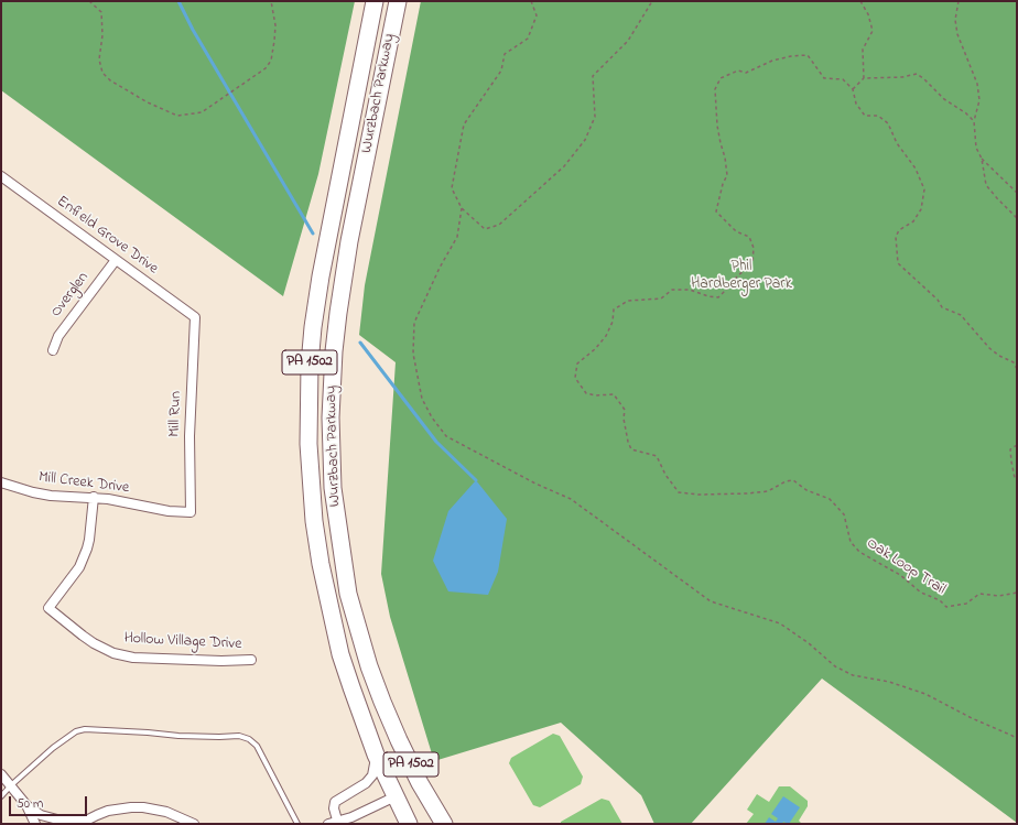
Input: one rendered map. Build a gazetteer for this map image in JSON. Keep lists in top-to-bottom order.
{
  "streets": {
    "highway": ["Wurzbach Parkway", "PA 1502"],
    "street": [
      "Enfield Grove Drive",
      "Overglen",
      "Mill Run",
      "Mill Creek Drive",
      "Hollow Village Drive"
    ],
    "path": ["Oak Loop Trail"]
  },
  "crossings": [
    ["Enfield Grove Drive", "Overglen"],
    ["Enfield Grove Drive", "Mill Run"],
    ["Mill Run", "Mill Creek Drive"],
    ["Mill Creek Drive", "Hollow Village Drive"]
  ],
  "parks": ["Phil Hardberger Park"],
  "scale_bar": "50 m"
}
